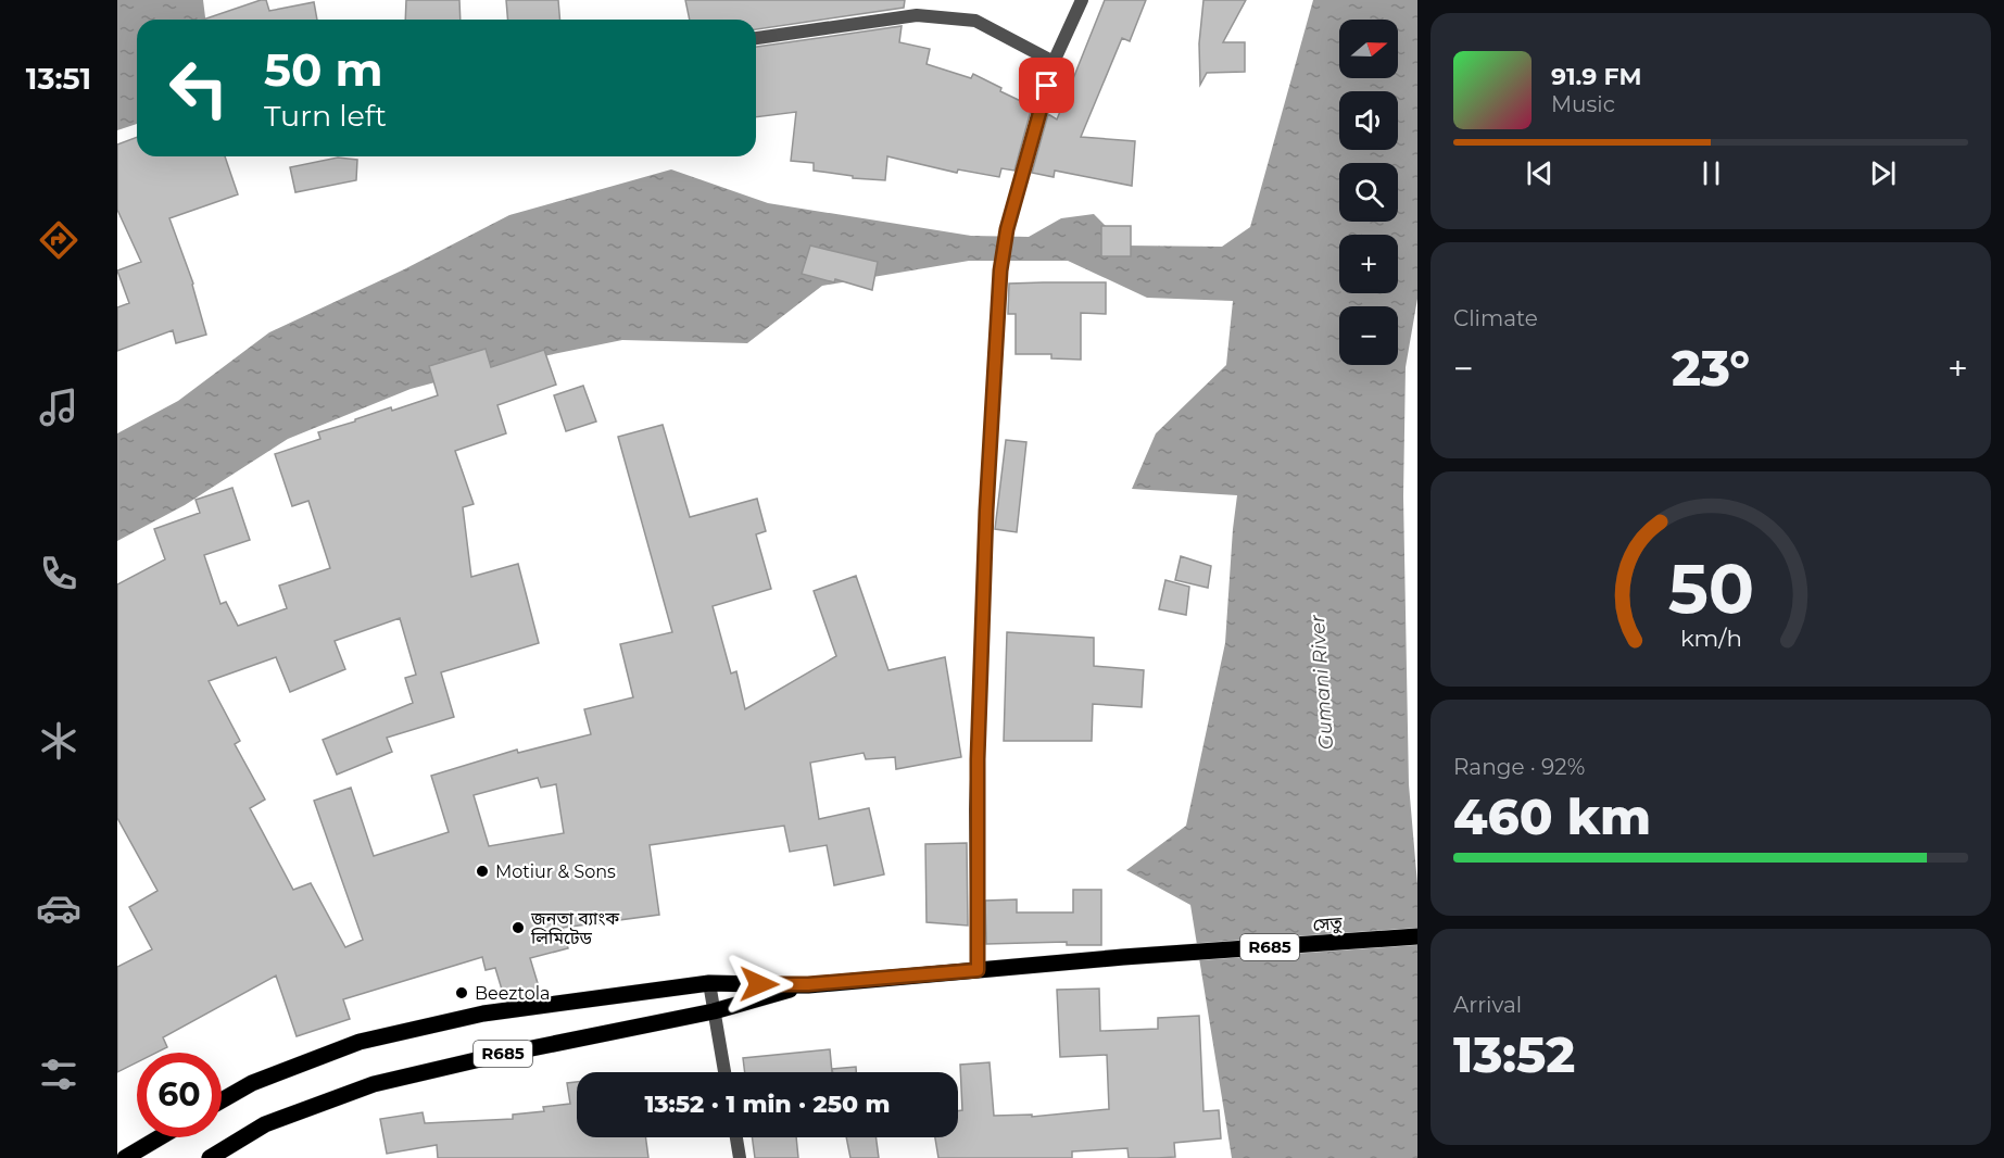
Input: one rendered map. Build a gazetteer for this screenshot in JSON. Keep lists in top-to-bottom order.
{
  "streets": {
    "main road": ["সেতু", "R685"]
  },
  "crossings": [
    ["সেতু", "R685"]
  ],
  "water": ["Gumani River"],
  "places": ["Motiur & Sons", "জনতা ব্যাংক লিমিটেড", "Beeztola"],
  "north": "right",
  "page": {
    "tabs": "13:51",
    "map_buttons": ["+", "−"],
    "turn": ["50 m", "Turn left"],
    "song": ["91.9 FM", "Music"],
    "tile": [
      "Climate",
      ["Range · 92%", "460 km"],
      ["Arrival", "13:52"]
    ],
    "heat": ["−", "23°", "+"],
    "limit": "60",
    "trip": "13:52 · 1 min · 250 m",
    "gauge": ["50", "km/h"]
  }
}
